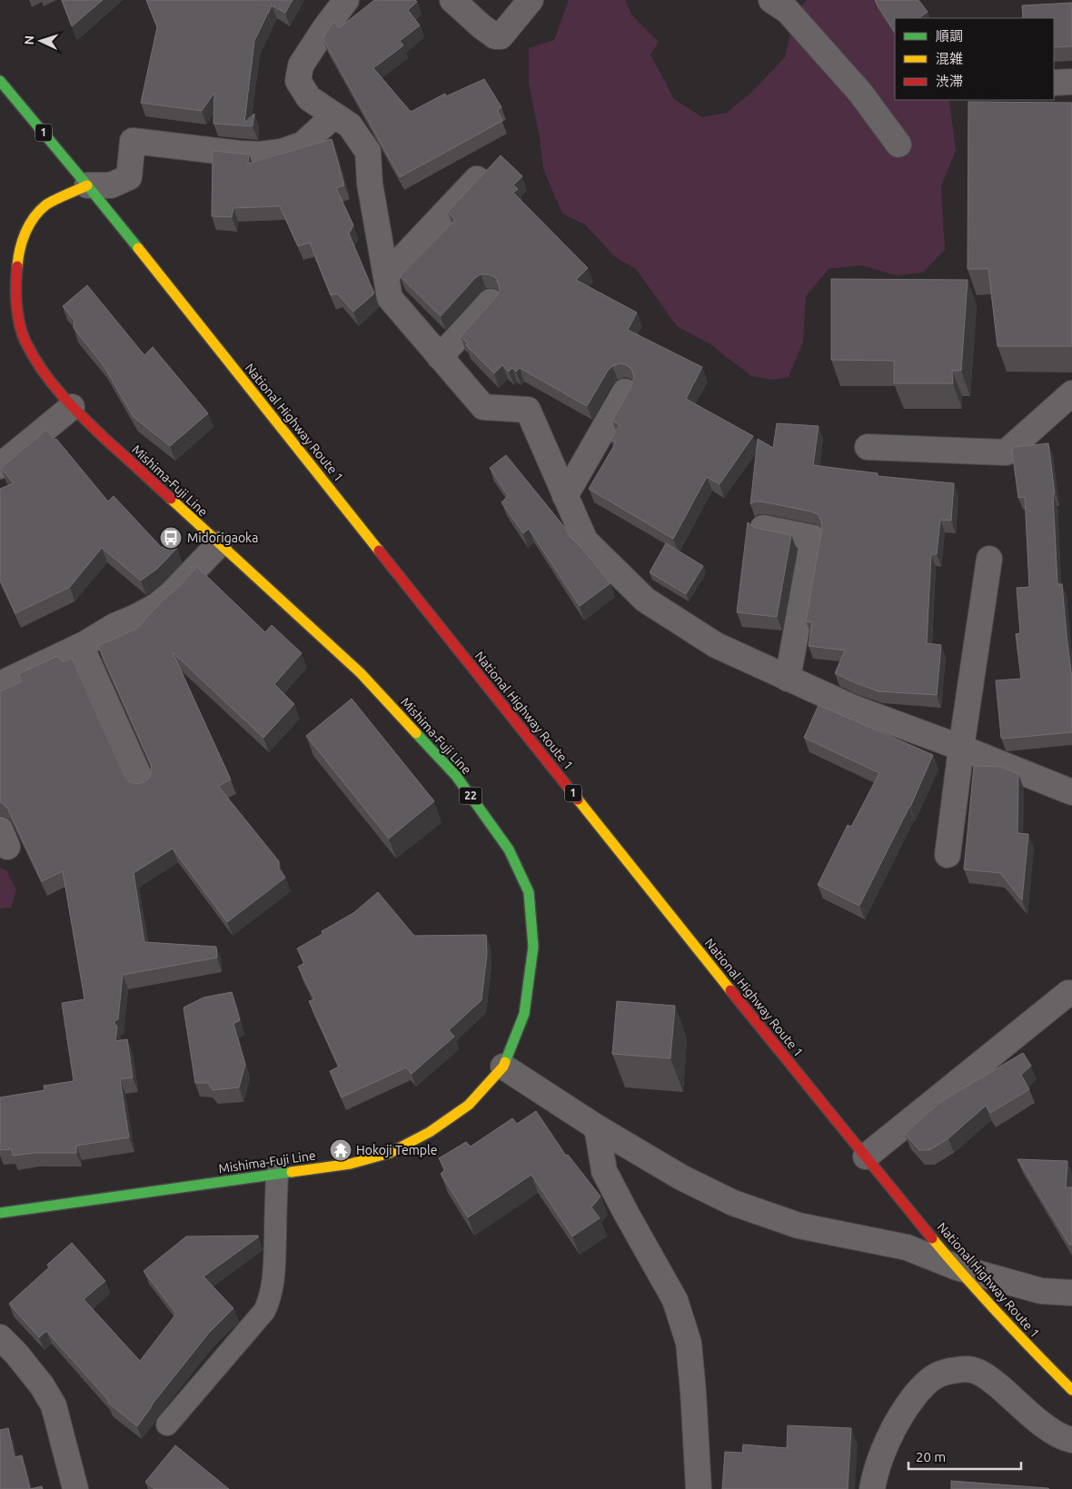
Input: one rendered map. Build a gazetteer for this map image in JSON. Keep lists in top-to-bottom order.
{
  "streets": {
    "main road": [
      "1",
      "National Highway Route 1",
      "Mishima-Fuji Line",
      "22"
    ]
  },
  "crossings": [
    ["National Highway Route 1", "Mishima-Fuji Line"]
  ],
  "places": {
    "bus stop": ["Midorigaoka"],
    "temple": ["Hokoji Temple"]
  },
  "legend": ["順調", "混雑", "渋滞"],
  "scale_bar": "20 m",
  "north": "left"
}
